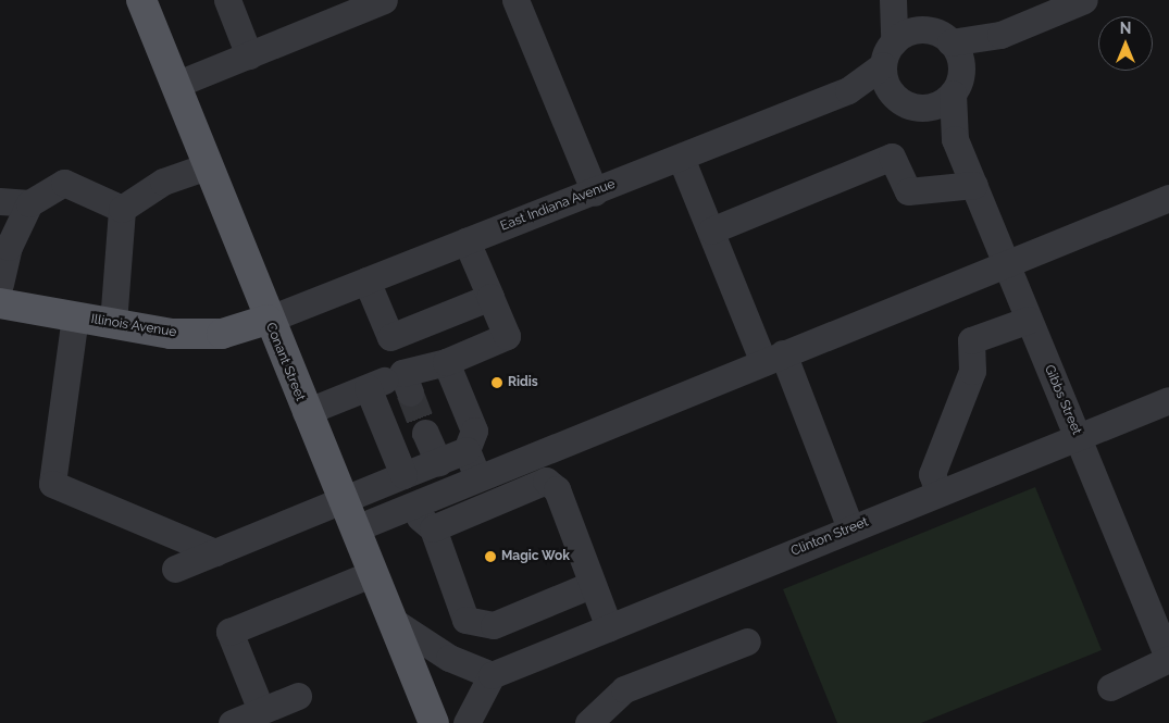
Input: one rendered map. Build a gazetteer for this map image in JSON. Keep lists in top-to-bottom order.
{
  "streets": {
    "main road": ["Illinois Avenue", "Conant Street"],
    "street": ["East Indiana Avenue", "Gibbs Street", "Clinton Street"]
  },
  "crossings": [
    ["East Indiana Avenue", "Illinois Avenue"],
    ["East Indiana Avenue", "Conant Street"],
    ["East Indiana Avenue", "Gibbs Street"],
    ["Illinois Avenue", "Conant Street"],
    ["Gibbs Street", "Clinton Street"]
  ],
  "places": ["Ridis", "Magic Wok"],
  "north": "top"
}
